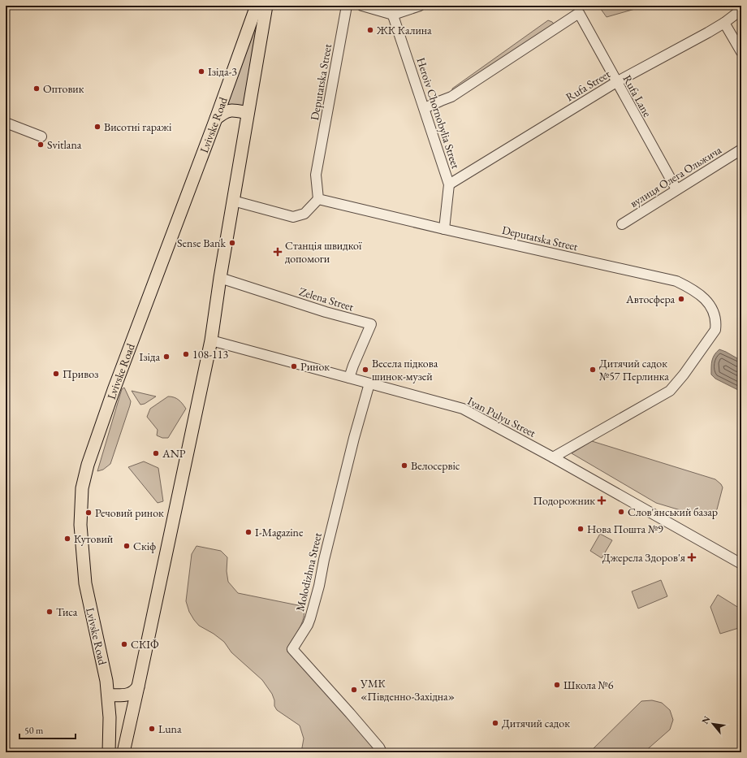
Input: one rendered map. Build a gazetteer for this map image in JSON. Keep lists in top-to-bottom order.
{
  "streets": {
    "main road": ["Lvivske Road"],
    "street": [
      "Deputatska Street",
      "Rufa Street",
      "Rufa Lane",
      "Heroiv Chornobylia Street",
      "вулиця Олега Ольжича",
      "Zelena Street",
      "Ivan Pulyu Street",
      "Molodizhna Street"
    ]
  },
  "crossings": [
    ["Deputatska Street", "Heroiv Chornobylia Street"],
    ["Deputatska Street", "Ivan Pulyu Street"],
    ["Rufa Street", "Rufa Lane"],
    ["Rufa Street", "Heroiv Chornobylia Street"],
    ["Rufa Lane", "Heroiv Chornobylia Street"],
    ["Rufa Lane", "вулиця Олега Ольжича"],
    ["Zelena Street", "Ivan Pulyu Street"],
    ["Ivan Pulyu Street", "Molodizhna Street"]
  ],
  "places": {
    "other": [
      "ЖК Калина",
      "Ізіда-3",
      "Оптовик",
      "Висотні гаражі",
      "Svitlana",
      "Sense Bank",
      "Автосфера",
      "108-113",
      "Ізіда",
      "Ринок",
      "Весела підкова шинок-музей",
      "Дитячий садок №57 Перлинка",
      "Привоз",
      "ANP",
      "Велосервіс",
      "Слов'янський базар",
      "Речовий ринок",
      "Нова Пошта №9",
      "I-Magazine",
      "Кутовий",
      "Скіф",
      "Тиса",
      "СКІФ",
      "Школа №6",
      "УМК «Південно-Західна»",
      "Дитячий садок",
      "Luna"
    ],
    "health": ["Станція швидкої допомоги", "Подорожник", "Джерела Здоров'я"]
  },
  "scale_bar": "50 m",
  "north": "top left"
}
